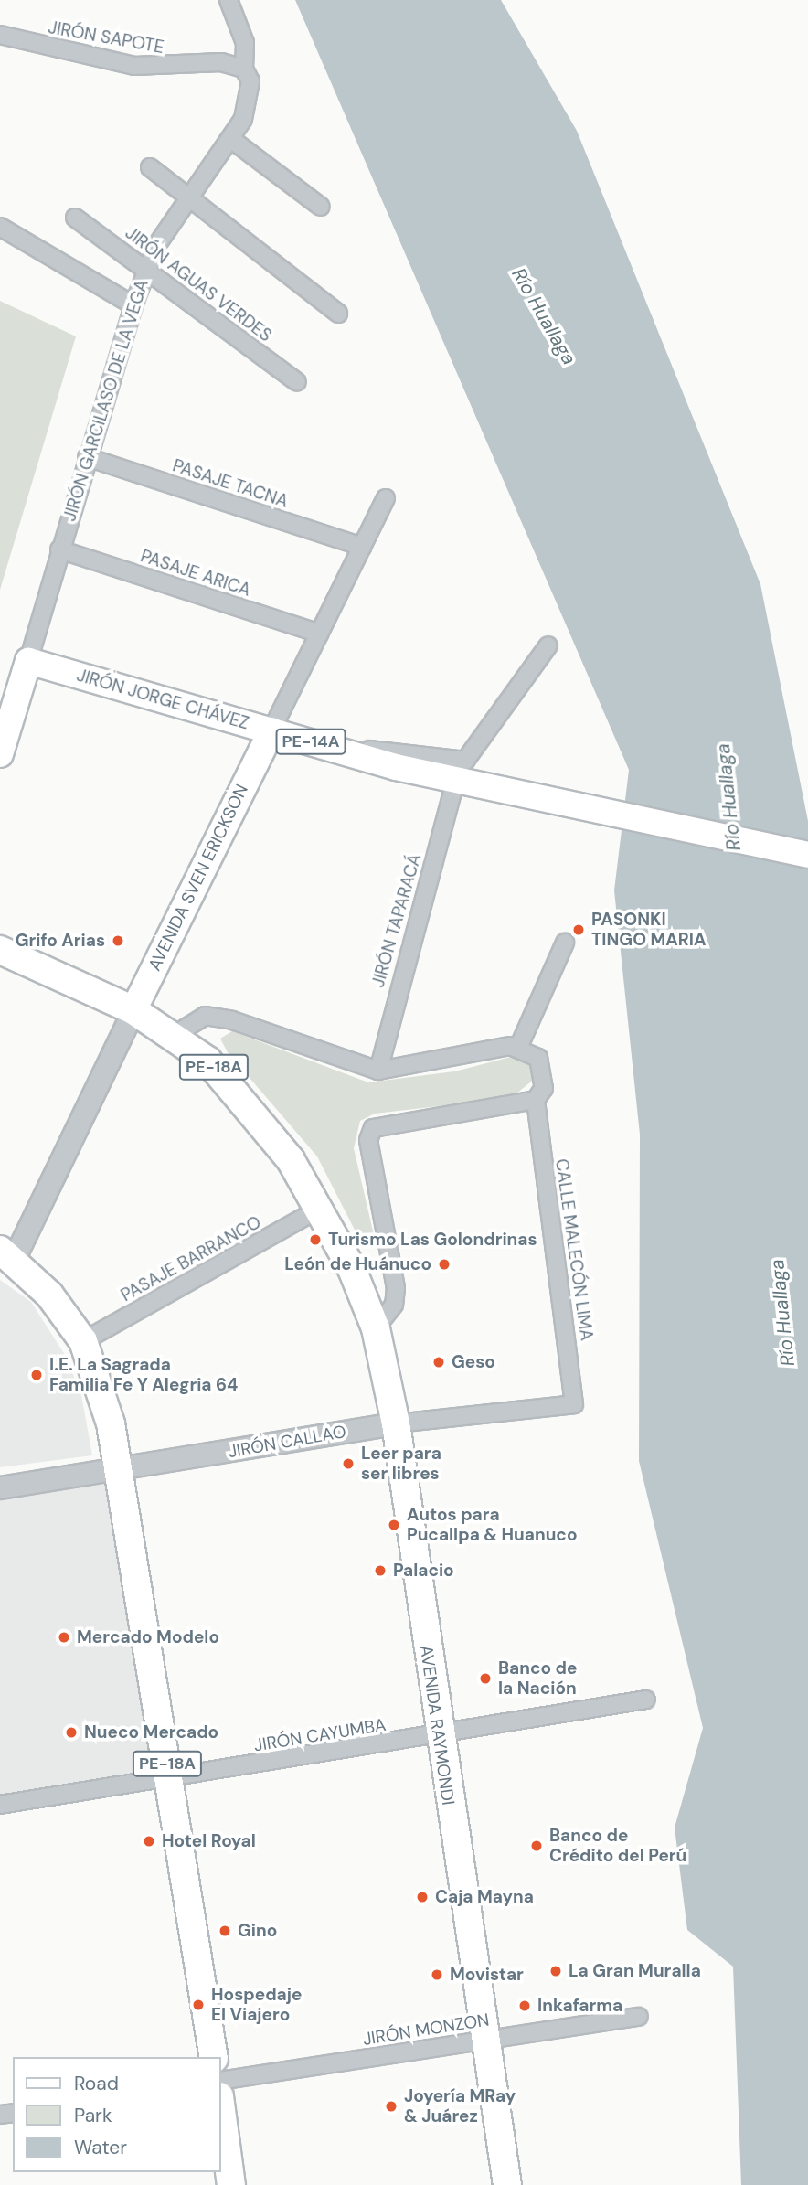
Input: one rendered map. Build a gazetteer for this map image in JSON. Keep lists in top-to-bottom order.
{
  "streets": {
    "highway": ["PE-18A", "AVENIDA RAYMONDI"],
    "main road": [
      "JIRÓN GARCILASO DE LA VEGA",
      "JIRÓN JORGE CHÁVEZ",
      "PE-14A",
      "AVENIDA SVEN ERICKSON"
    ],
    "street": [
      "JIRÓN SAPOTE",
      "JIRÓN AGUAS VERDES",
      "PASAJE TACNA",
      "PASAJE ARICA",
      "JIRÓN TAPARACÁ",
      "CALLE MALECÓN LIMA",
      "PASAJE BARRANCO",
      "JIRÓN CALLAO",
      "JIRÓN CAYUMBA",
      "JIRÓN MONZON"
    ]
  },
  "crossings": [
    ["JIRÓN SAPOTE", "JIRÓN GARCILASO DE LA VEGA"],
    ["JIRÓN AGUAS VERDES", "JIRÓN GARCILASO DE LA VEGA"],
    ["JIRÓN GARCILASO DE LA VEGA", "PASAJE TACNA"],
    ["JIRÓN GARCILASO DE LA VEGA", "PASAJE ARICA"],
    ["JIRÓN GARCILASO DE LA VEGA", "JIRÓN JORGE CHÁVEZ"],
    ["PASAJE TACNA", "AVENIDA SVEN ERICKSON"],
    ["PASAJE ARICA", "AVENIDA SVEN ERICKSON"],
    ["JIRÓN JORGE CHÁVEZ", "AVENIDA SVEN ERICKSON"],
    ["JIRÓN JORGE CHÁVEZ", "JIRÓN TAPARACÁ"],
    ["AVENIDA SVEN ERICKSON", "PE-18A"],
    ["PE-18A", "PASAJE BARRANCO"],
    ["PE-18A", "JIRÓN CALLAO"],
    ["PE-18A", "AVENIDA RAYMONDI"],
    ["PE-18A", "JIRÓN CAYUMBA"],
    ["CALLE MALECÓN LIMA", "JIRÓN CALLAO"],
    ["PASAJE BARRANCO", "AVENIDA RAYMONDI"],
    ["JIRÓN CALLAO", "AVENIDA RAYMONDI"],
    ["AVENIDA RAYMONDI", "JIRÓN CAYUMBA"],
    ["AVENIDA RAYMONDI", "JIRÓN MONZON"]
  ],
  "water": ["Río Huallaga"],
  "places": [
    "PASONKI TINGO MARIA",
    "Grifo Arias",
    "Turismo Las Golondrinas",
    "León de Huánuco",
    "Geso",
    "I.E. La Sagrada Familia Fe Y Alegria 64",
    "Leer para ser libres",
    "Autos para Pucallpa & Huanuco",
    "Palacio",
    "Mercado Modelo",
    "Banco de la Nación",
    "Nueco Mercado",
    "Hotel Royal",
    "Banco de Crédito del Perú",
    "Caja Mayna",
    "Gino",
    "La Gran Muralla",
    "Movistar",
    "Hospedaje El Viajero",
    "Inkafarma",
    "Joyería MRay & Juárez"
  ],
  "legend": ["Road", "Park", "Water"]
}
